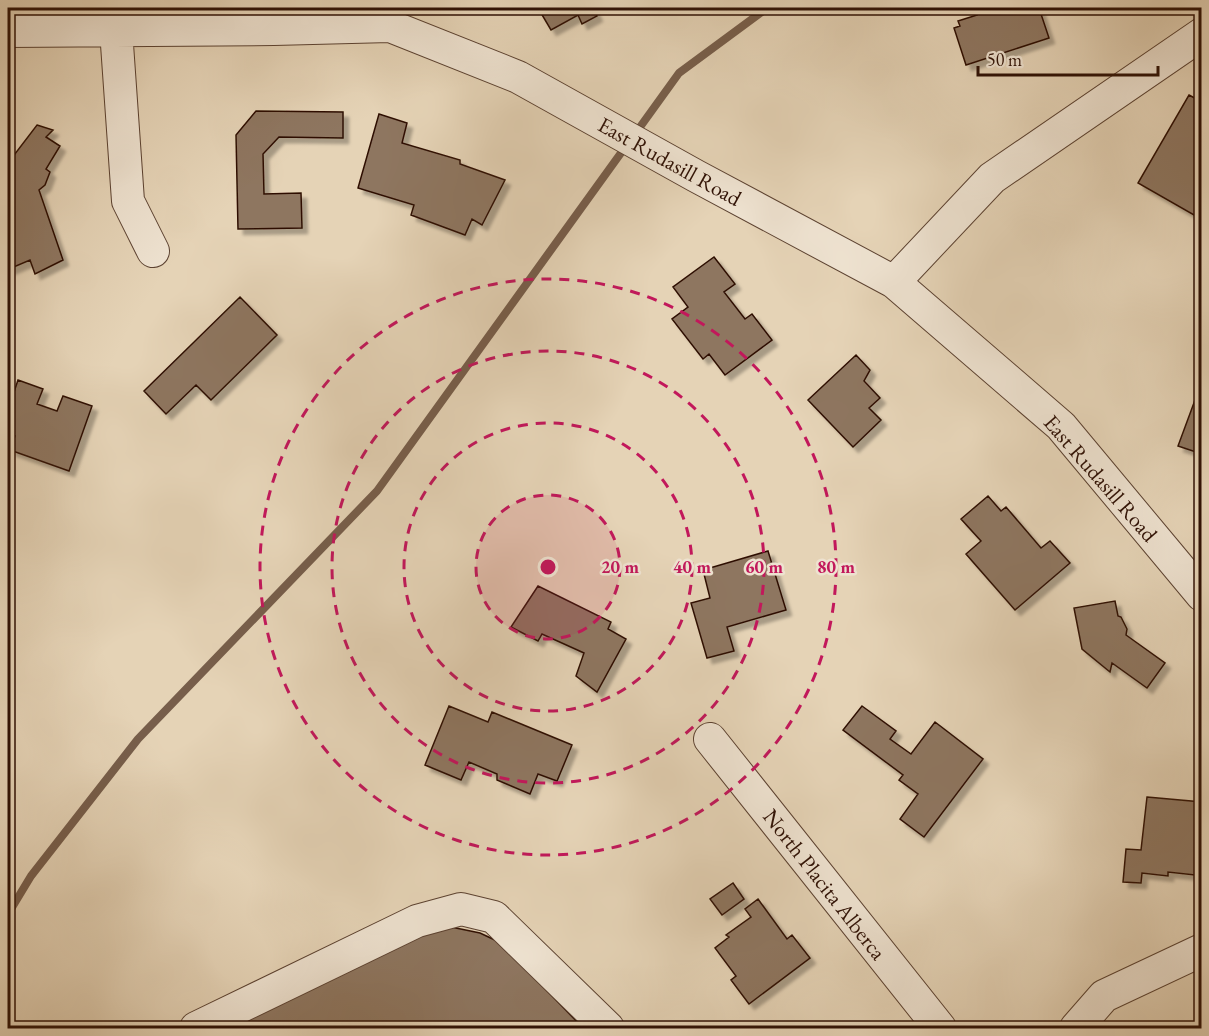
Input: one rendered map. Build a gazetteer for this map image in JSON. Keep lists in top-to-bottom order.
{
  "streets": {
    "street": ["East Rudasill Road", "North Placita Alberca"]
  },
  "scale_bar": "50 m",
  "rings": [
    "20 m",
    "40 m",
    "60 m",
    "80 m"
  ]
}
